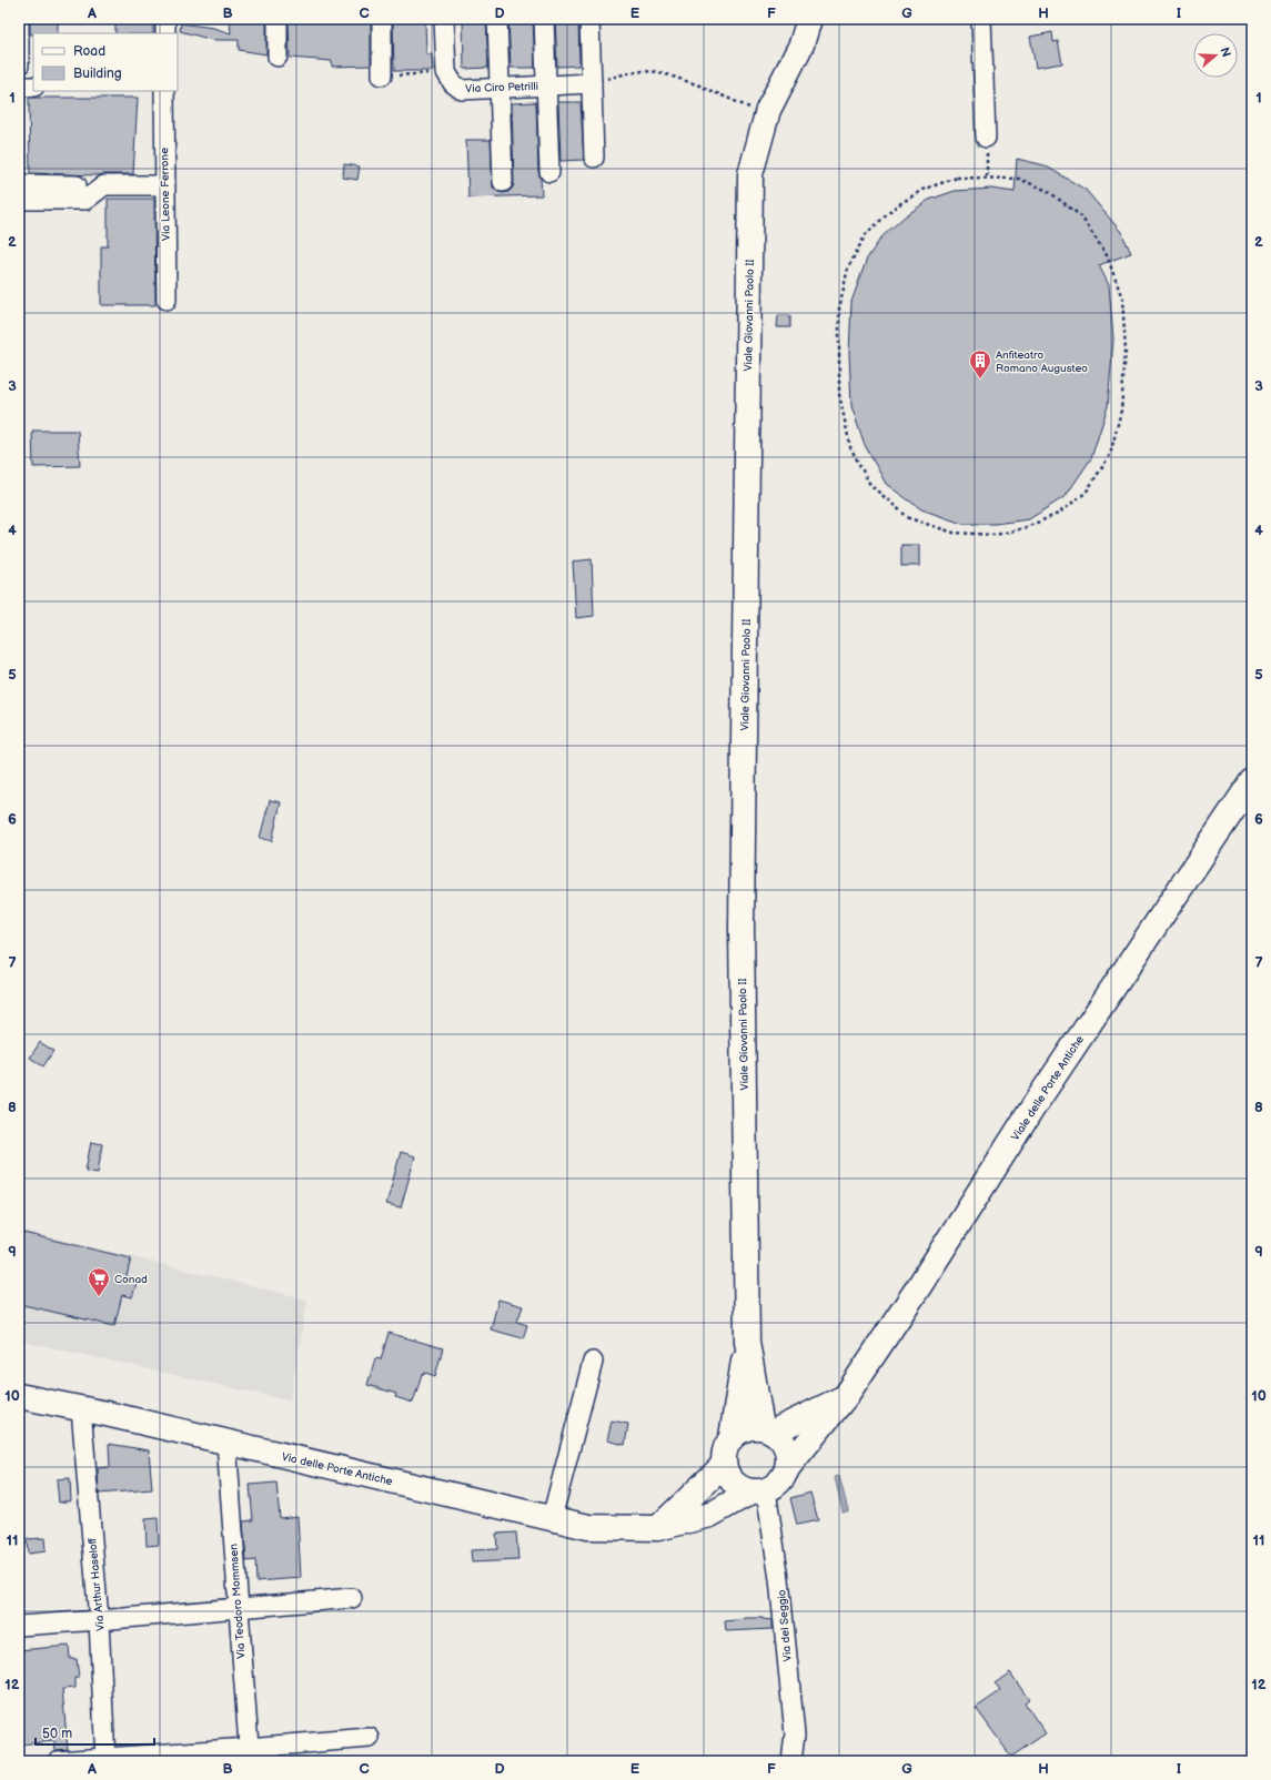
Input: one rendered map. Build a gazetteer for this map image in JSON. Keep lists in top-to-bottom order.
{
  "streets": {
    "main road": ["Viale Giovanni Paolo II", "Viale delle Porte Antiche", "Via delle Porte Antiche"],
    "street": [
      "Via Ciro Petrilli",
      "Via Leone Ferrone",
      "Via Arthur Haseloff",
      "Via Teodoro Mommsen",
      "Via del Seggio"
    ]
  },
  "crossings": [
    ["Viale delle Porte Antiche", "Via delle Porte Antiche"],
    ["Viale delle Porte Antiche", "Via del Seggio"],
    ["Via delle Porte Antiche", "Via Arthur Haseloff"],
    ["Via delle Porte Antiche", "Via Teodoro Mommsen"],
    ["Via delle Porte Antiche", "Via del Seggio"]
  ],
  "places": {
    "building": ["Anfiteatro Romano Augusteo"],
    "supermarket": ["Conad"]
  },
  "legend": ["Road", "Building"],
  "scale_bar": "50 m",
  "north": "right",
  "grid": {
    "columns": [
      "A",
      "B",
      "C",
      "D",
      "E",
      "F",
      "G",
      "H",
      "I"
    ],
    "rows": [
      "1",
      "2",
      "3",
      "4",
      "5",
      "6",
      "7",
      "8",
      "9",
      "10",
      "11",
      "12"
    ]
  }
}
